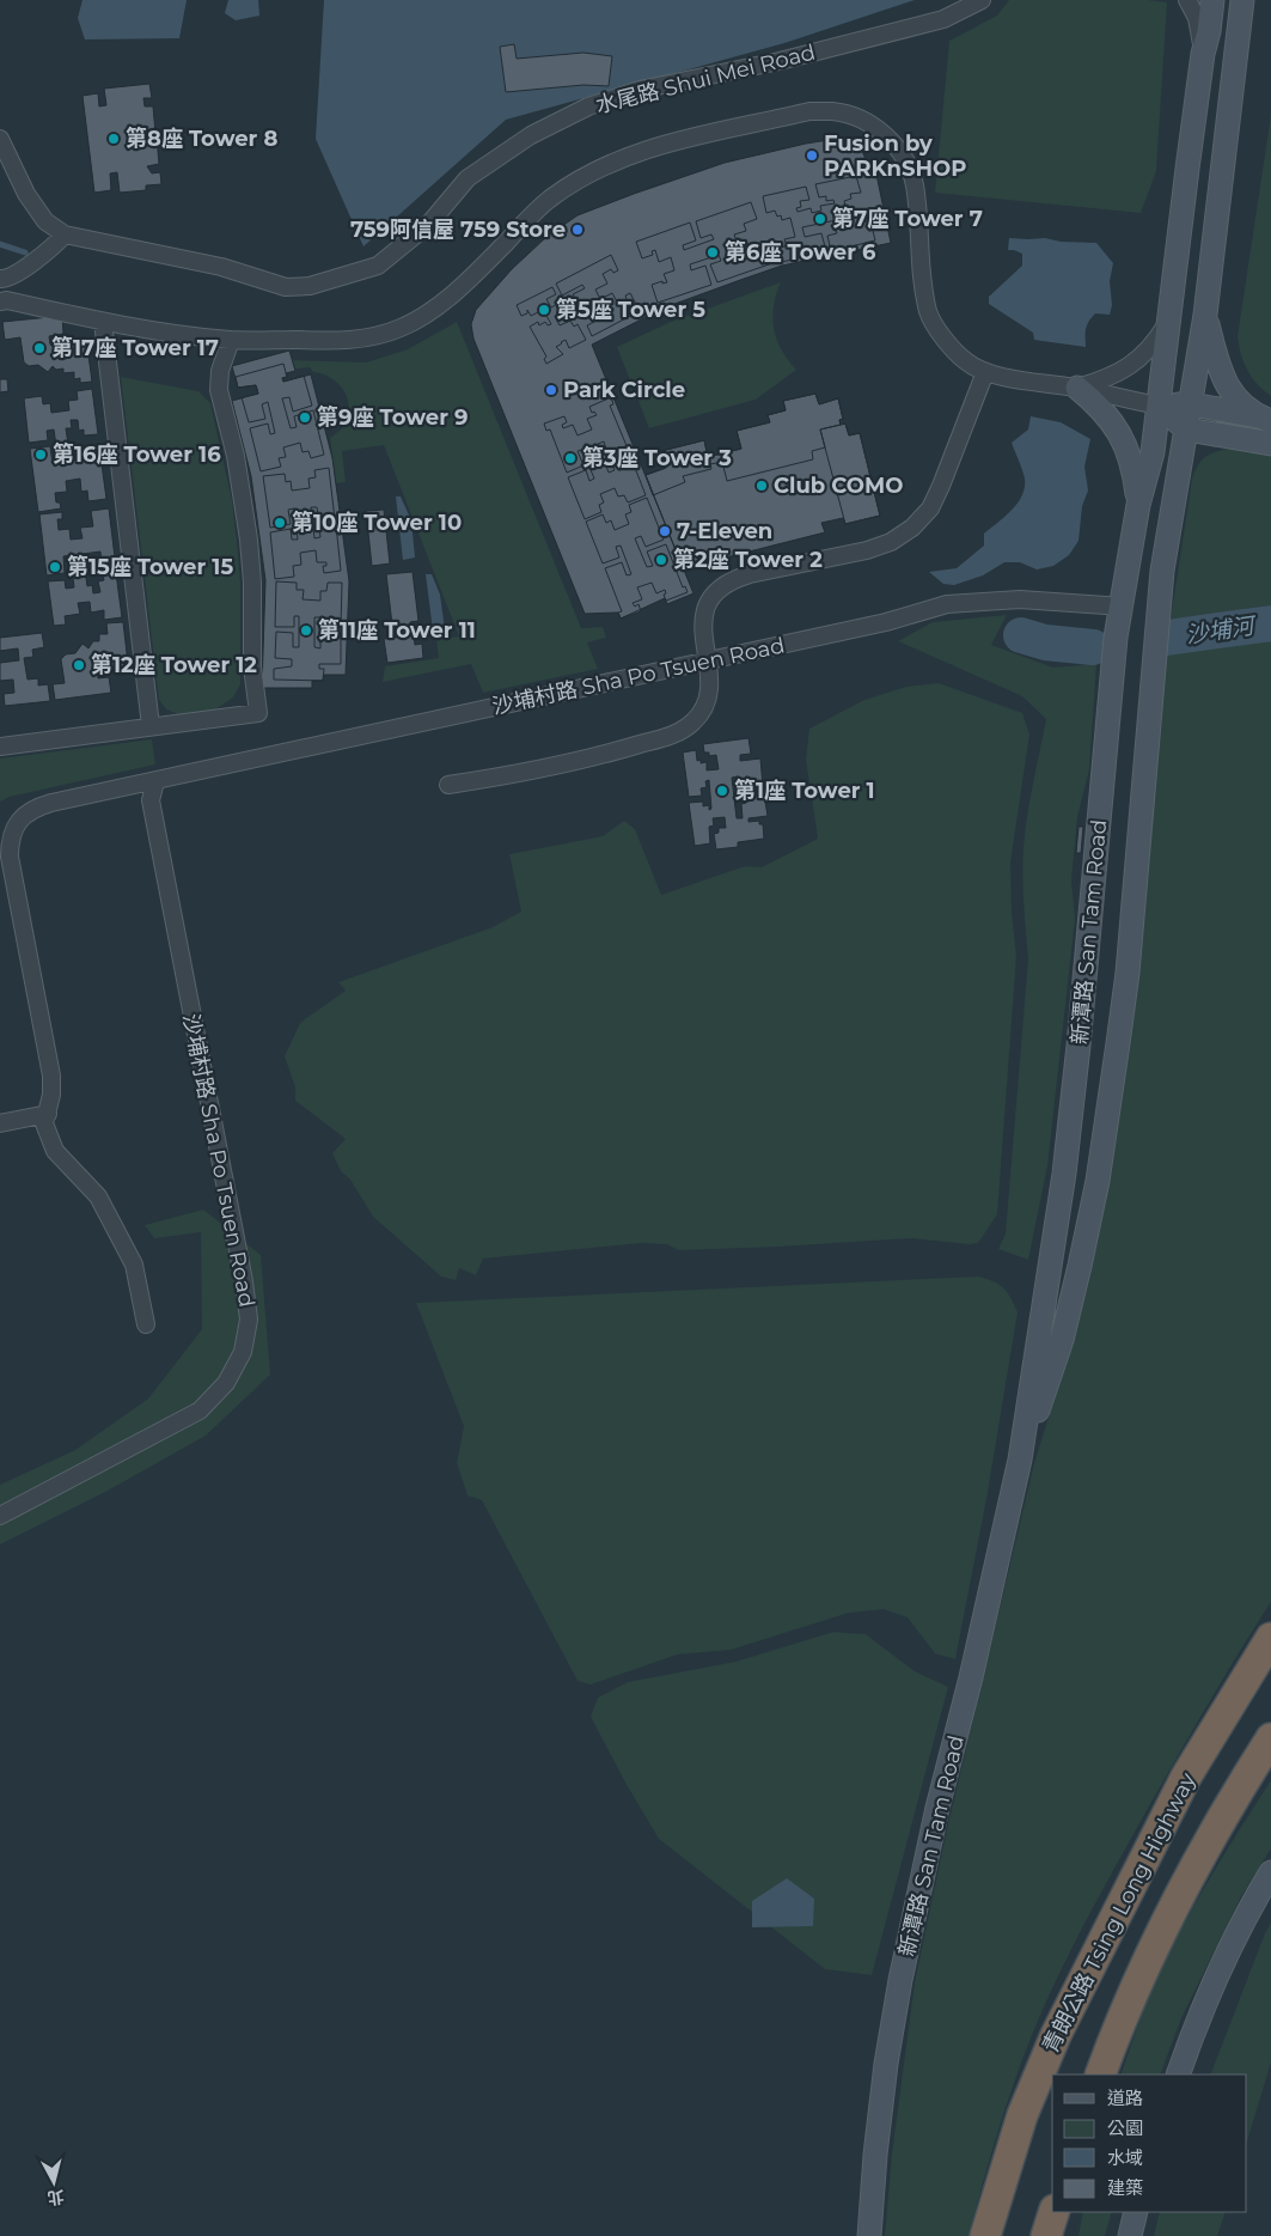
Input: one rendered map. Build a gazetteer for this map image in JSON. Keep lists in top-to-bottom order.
{
  "streets": {
    "highway": ["青朗公路 Tsing Long Highway"],
    "street": ["水尾路 Shui Mei Road", "沙埔村路 Sha Po Tsuen Road", "新潭路 San Tam Road"]
  },
  "crossings": [
    ["沙埔村路 Sha Po Tsuen Road", "新潭路 San Tam Road"]
  ],
  "water": ["沙埔河"],
  "places": [
    "第8座 Tower 8",
    "Fusion by PARKnSHOP",
    "第7座 Tower 7",
    "759阿信屋 759 Store",
    "第6座 Tower 6",
    "第5座 Tower 5",
    "第17座 Tower 17",
    "Park Circle",
    "第9座 Tower 9",
    "第16座 Tower 16",
    "第3座 Tower 3",
    "Club COMO",
    "第10座 Tower 10",
    "7-Eleven",
    "第2座 Tower 2",
    "第15座 Tower 15",
    "第11座 Tower 11",
    "第12座 Tower 12",
    "第1座 Tower 1"
  ],
  "legend": [
    "道路",
    "公園",
    "水域",
    "建築"
  ],
  "north": "bottom"
}
